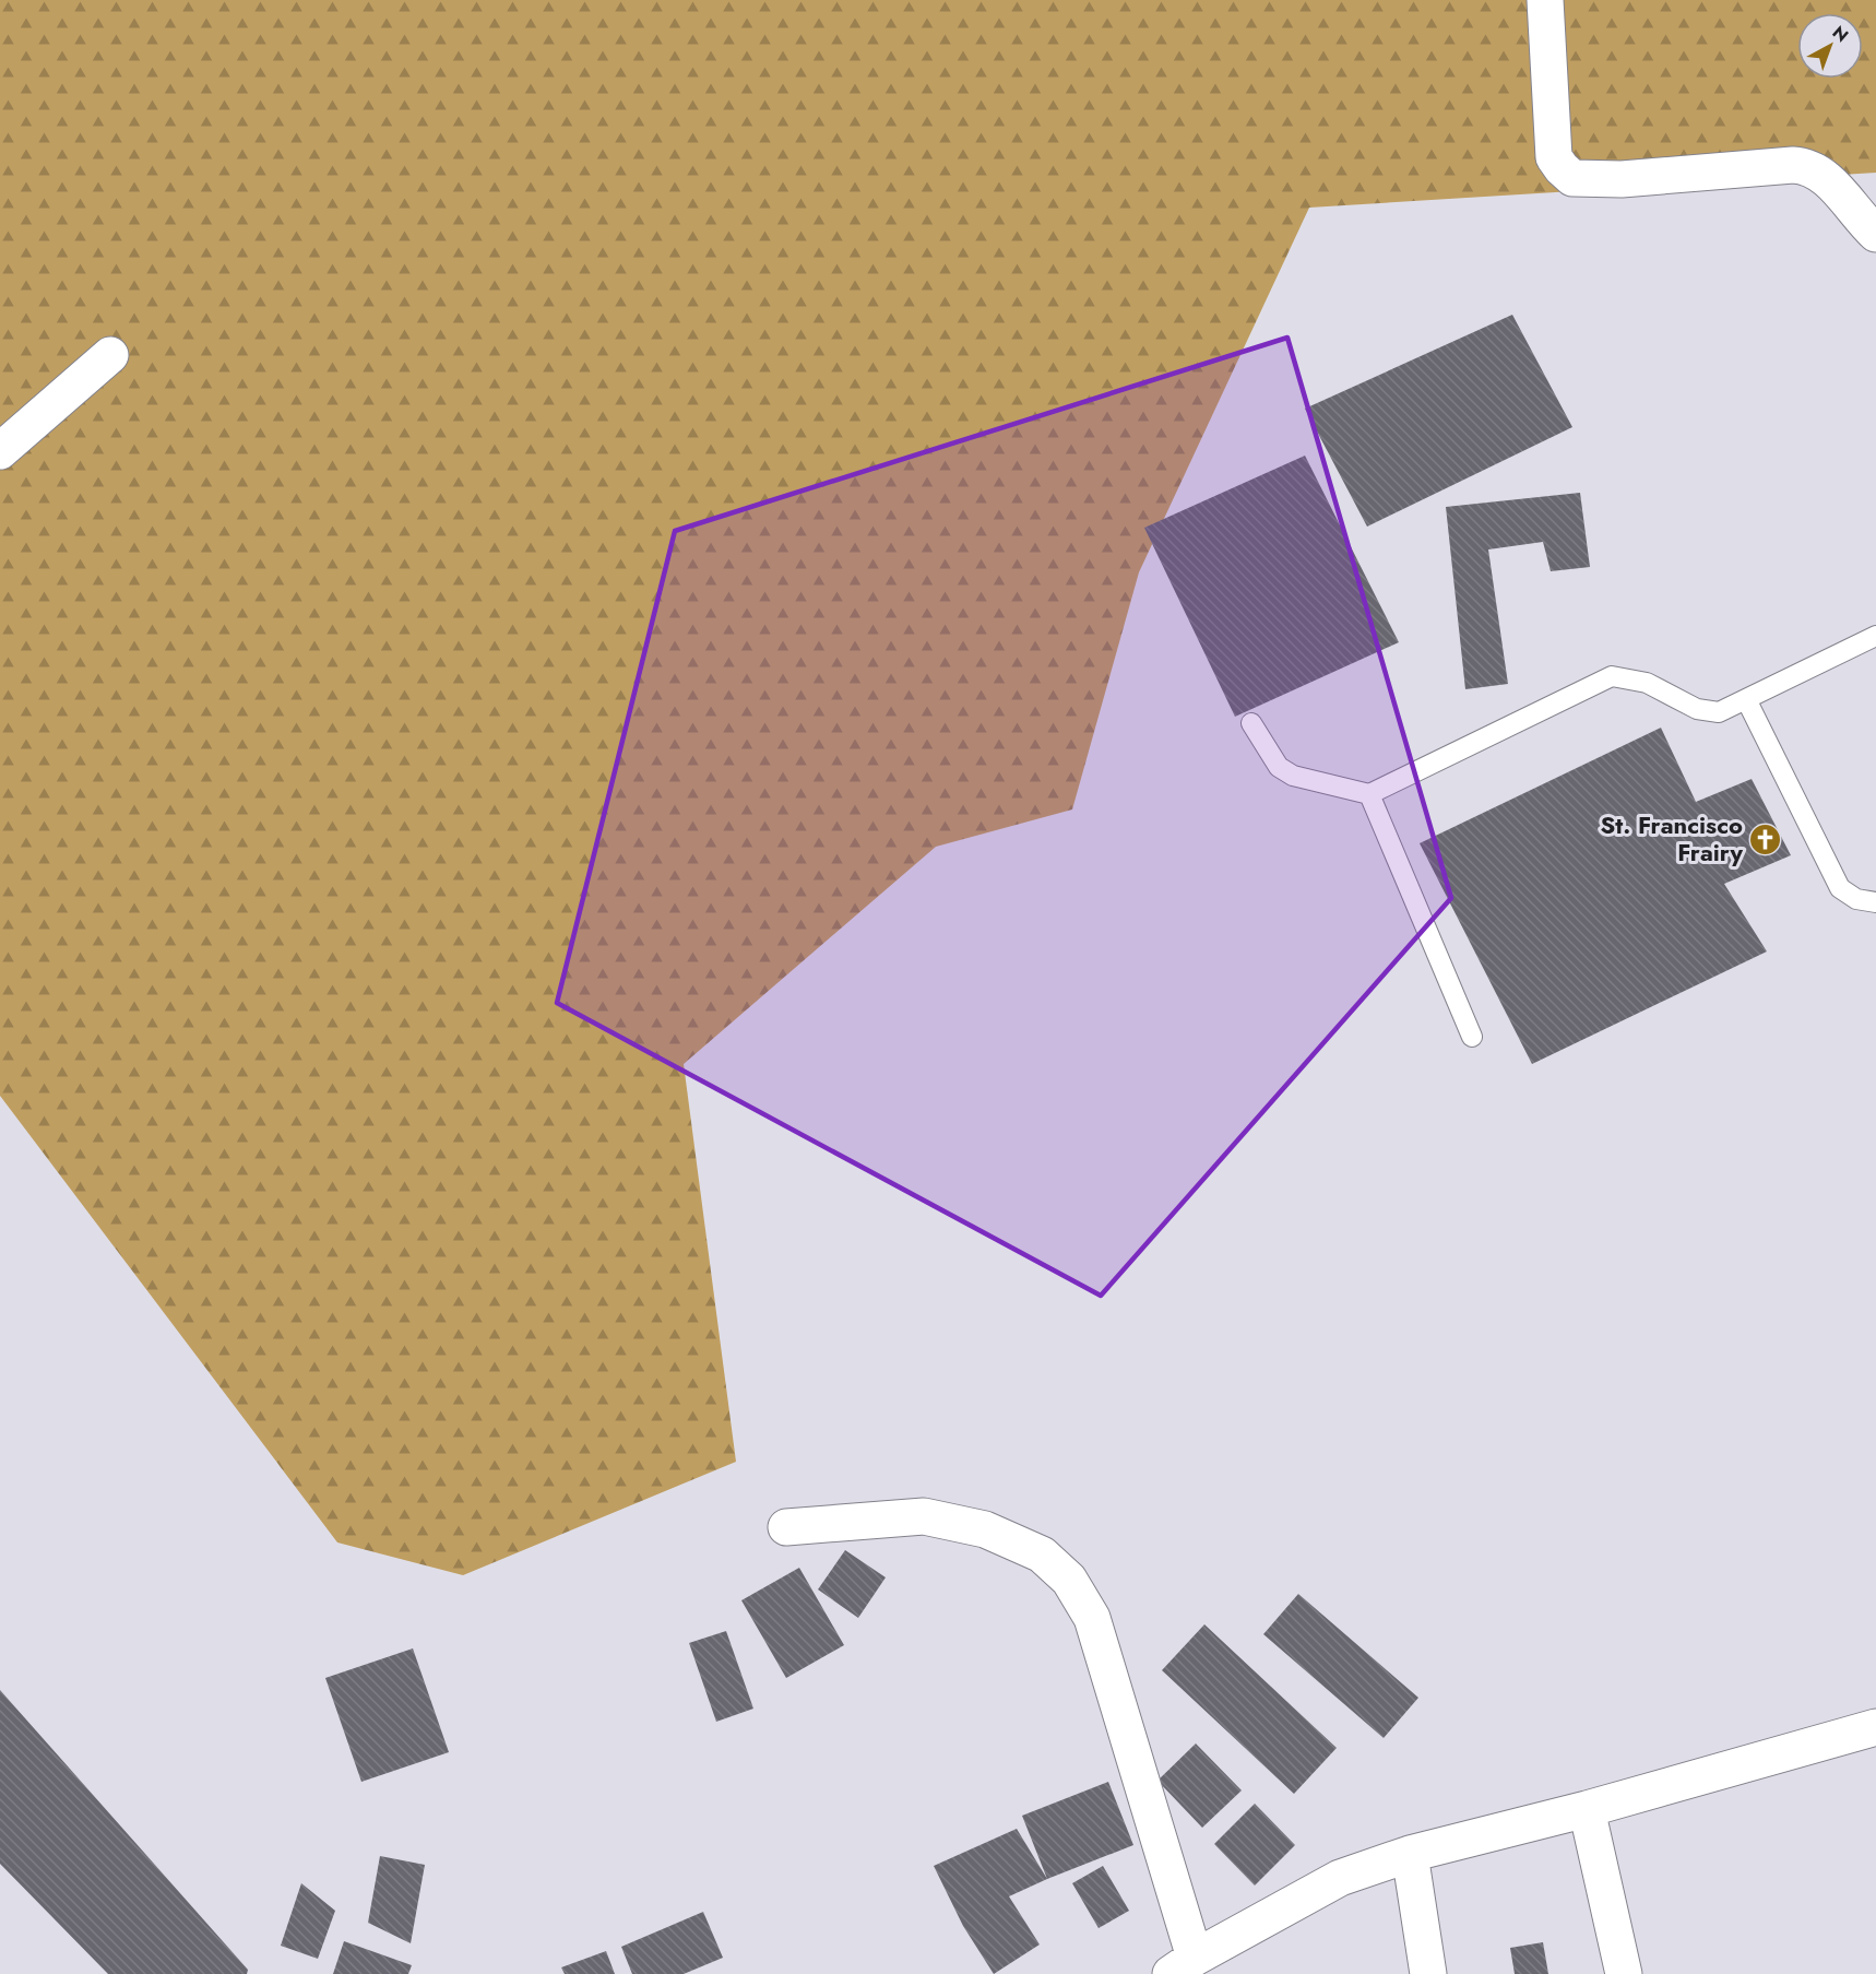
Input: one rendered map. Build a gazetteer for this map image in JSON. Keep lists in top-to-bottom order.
{
  "places": {
    "church": ["St. Francisco Frairy"]
  },
  "north": "top right"
}
